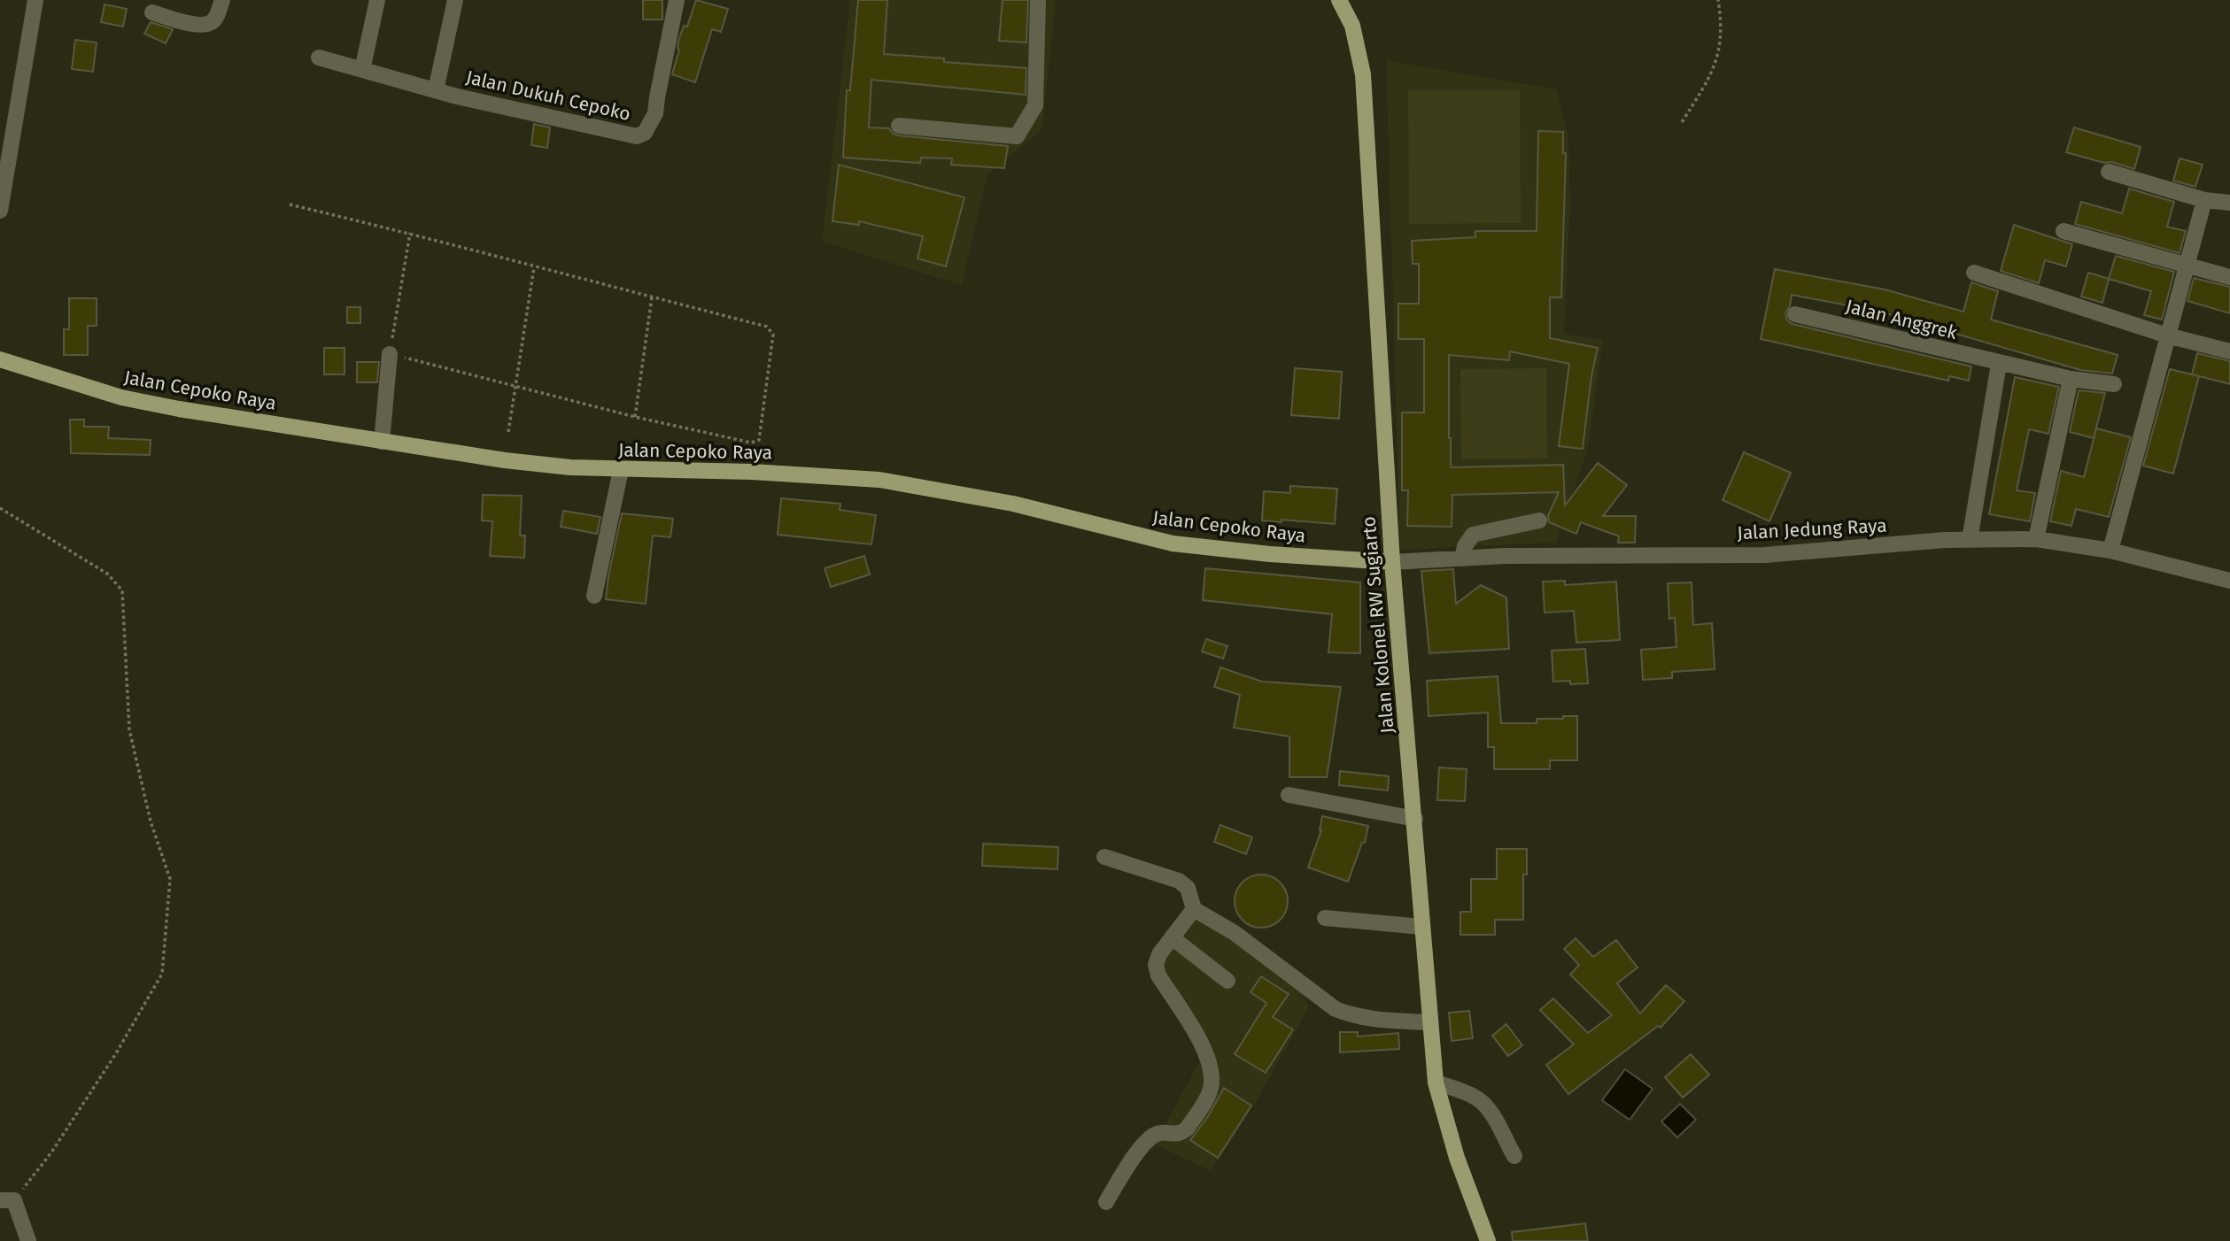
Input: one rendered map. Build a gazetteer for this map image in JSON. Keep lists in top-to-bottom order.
{
  "streets": {
    "main road": ["Jalan Cepoko Raya", "Jalan Kolonel RW Sugiarto"],
    "street": ["Jalan Dukuh Cepoko", "Jalan Anggrek", "Jalan Jedung Raya"]
  },
  "crossings": [
    ["Jalan Cepoko Raya", "Jalan Jedung Raya"],
    ["Jalan Cepoko Raya", "Jalan Kolonel RW Sugiarto"],
    ["Jalan Jedung Raya", "Jalan Kolonel RW Sugiarto"]
  ]
}
